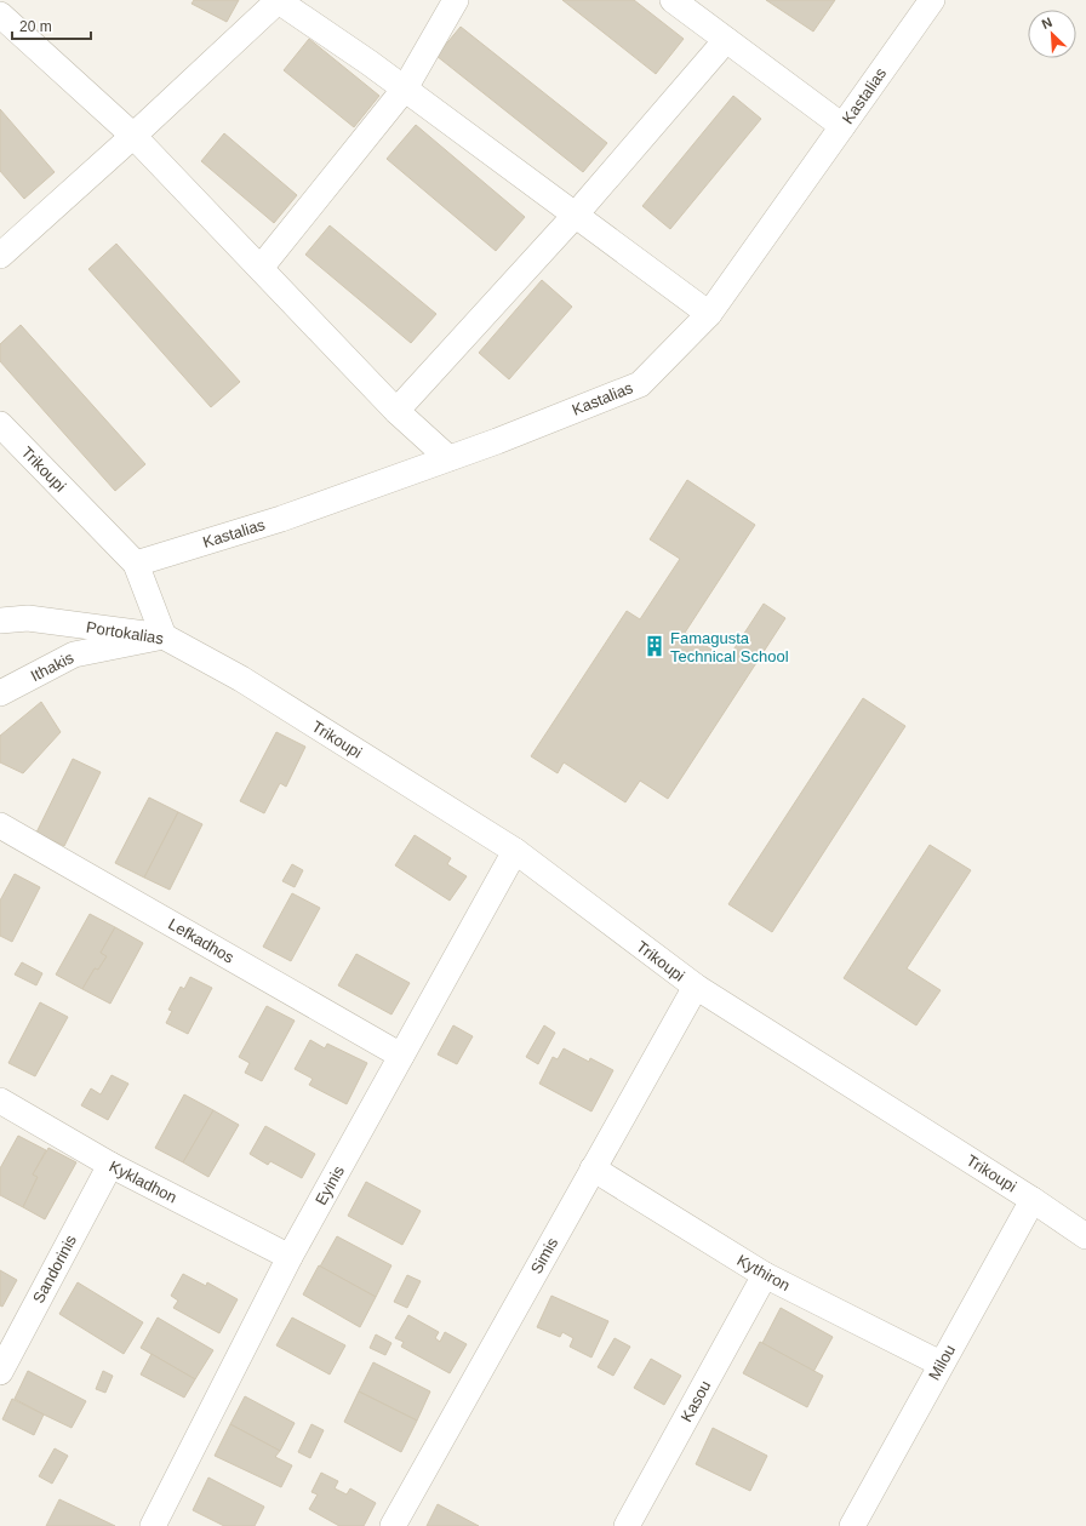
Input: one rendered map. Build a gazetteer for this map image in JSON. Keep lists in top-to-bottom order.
{
  "streets": {
    "street": [
      "Kastalias",
      "Trikoupi",
      "Portokalias",
      "Ithakis",
      "Lefkadhos",
      "Kykladhon",
      "Eyinis",
      "Simis",
      "Sandorinis",
      "Kythiron",
      "Milou",
      "Kasou"
    ]
  },
  "crossings": [
    ["Kastalias", "Trikoupi"],
    ["Trikoupi", "Portokalias"],
    ["Trikoupi", "Ithakis"],
    ["Trikoupi", "Eyinis"],
    ["Trikoupi", "Simis"],
    ["Trikoupi", "Milou"],
    ["Portokalias", "Ithakis"],
    ["Lefkadhos", "Eyinis"],
    ["Kykladhon", "Eyinis"],
    ["Kykladhon", "Sandorinis"],
    ["Simis", "Kythiron"],
    ["Kythiron", "Milou"],
    ["Kythiron", "Kasou"]
  ],
  "places": {
    "building": ["Famagusta Technical School"]
  },
  "scale_bar": "20 m",
  "north": "top left"
}
